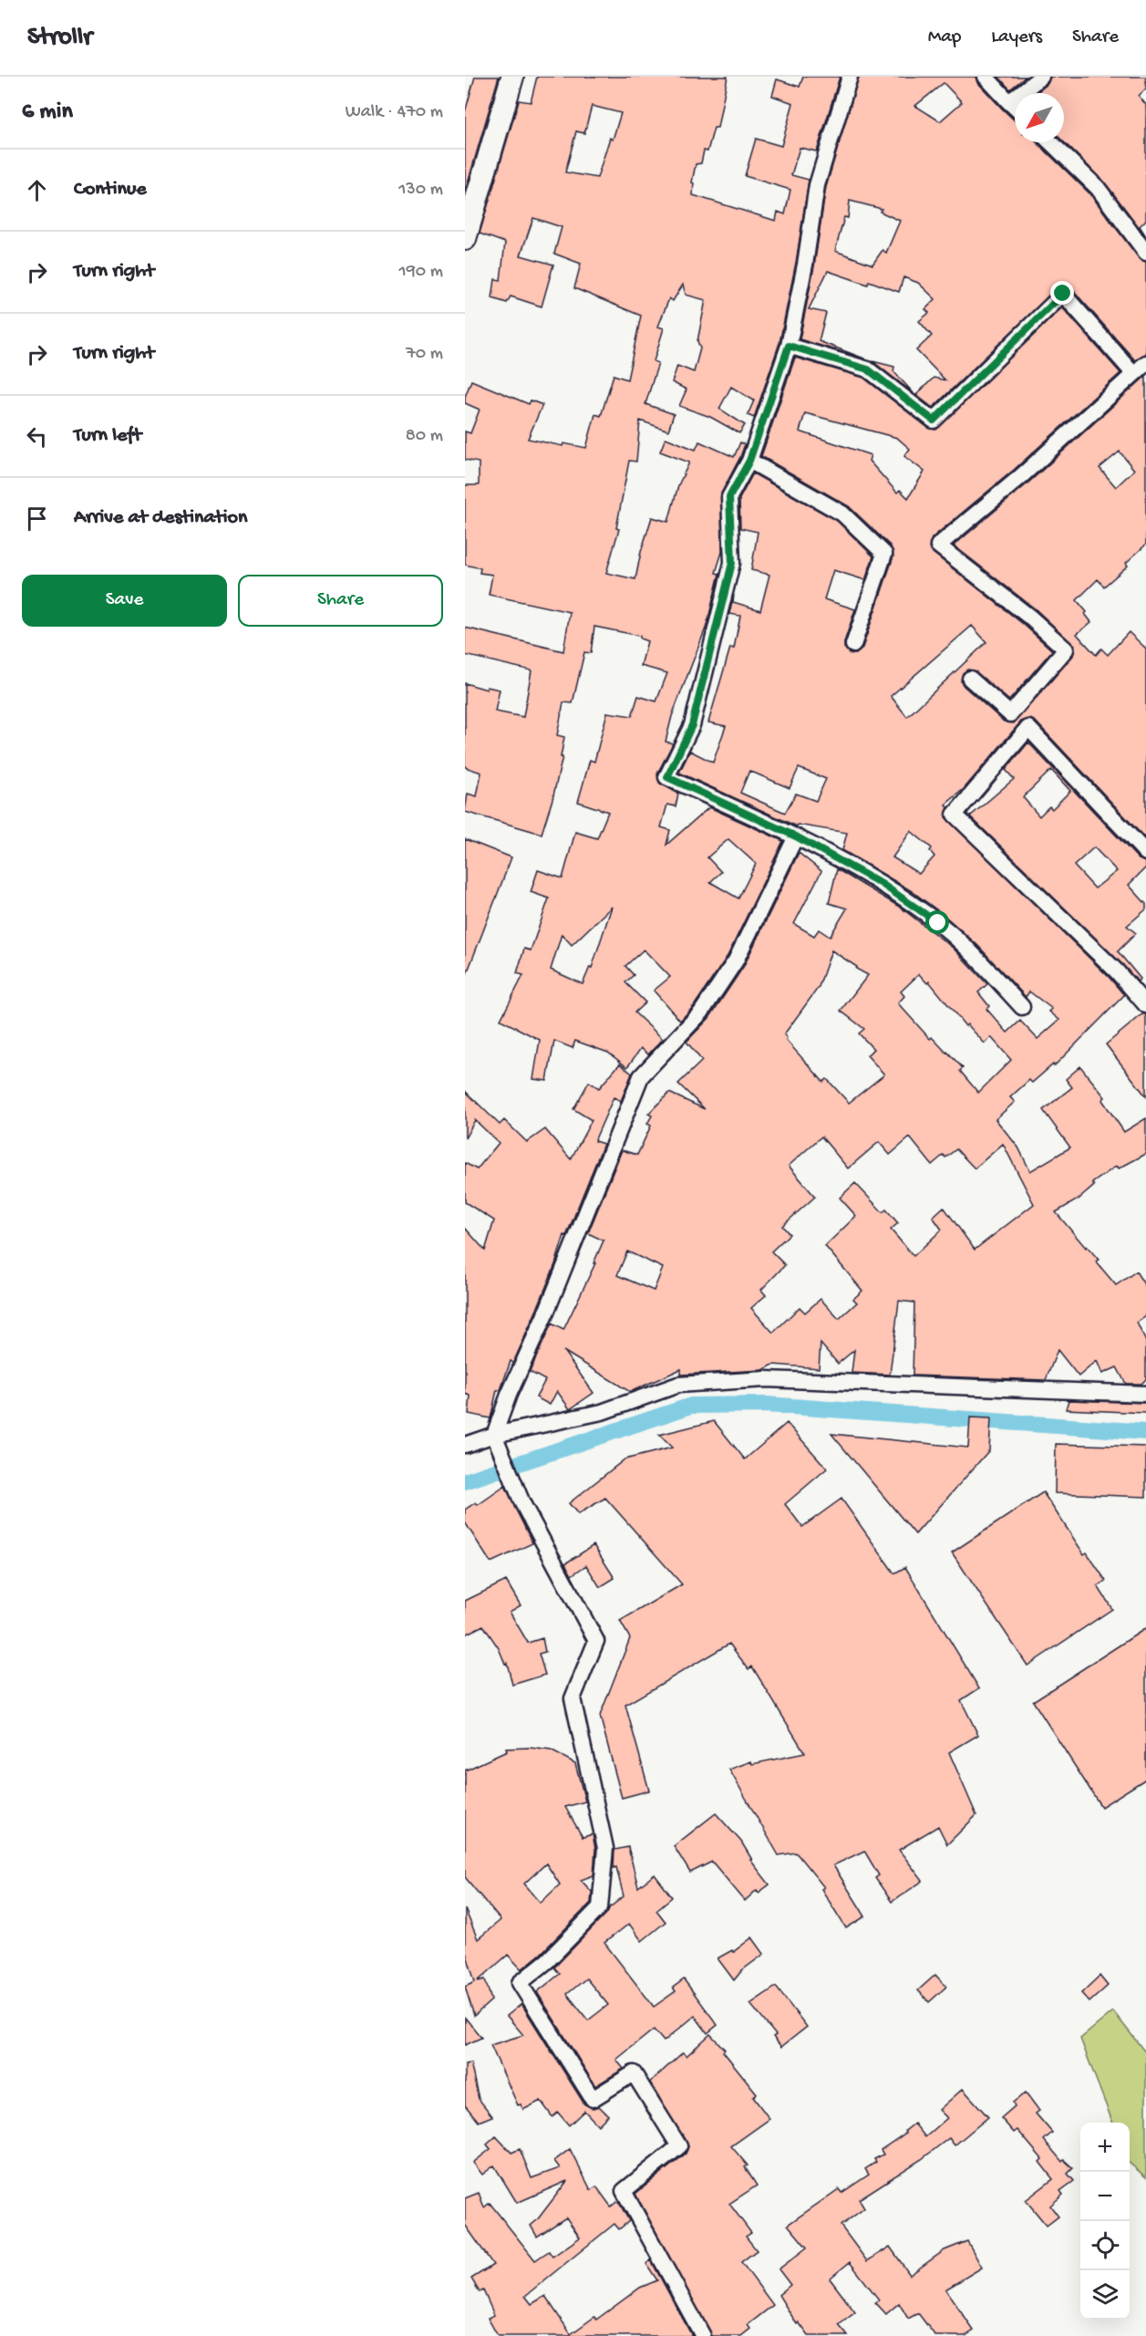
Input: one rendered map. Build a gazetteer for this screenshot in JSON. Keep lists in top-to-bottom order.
{
  "north": "bottom left",
  "page": {
    "header": "Strollr",
    "nav": ["Map", "Layers", "Share"],
    "heading": ["6 min", "Walk · 470 m"],
    "list": [
      ["Continue", "130 m"],
      ["Turn right", "190 m"],
      ["Turn right", "70 m"],
      ["Turn left", "80 m"],
      "Arrive at destination"
    ],
    "buttons": ["Save", "Share"],
    "map_buttons": ["+", "−"]
  }
}
